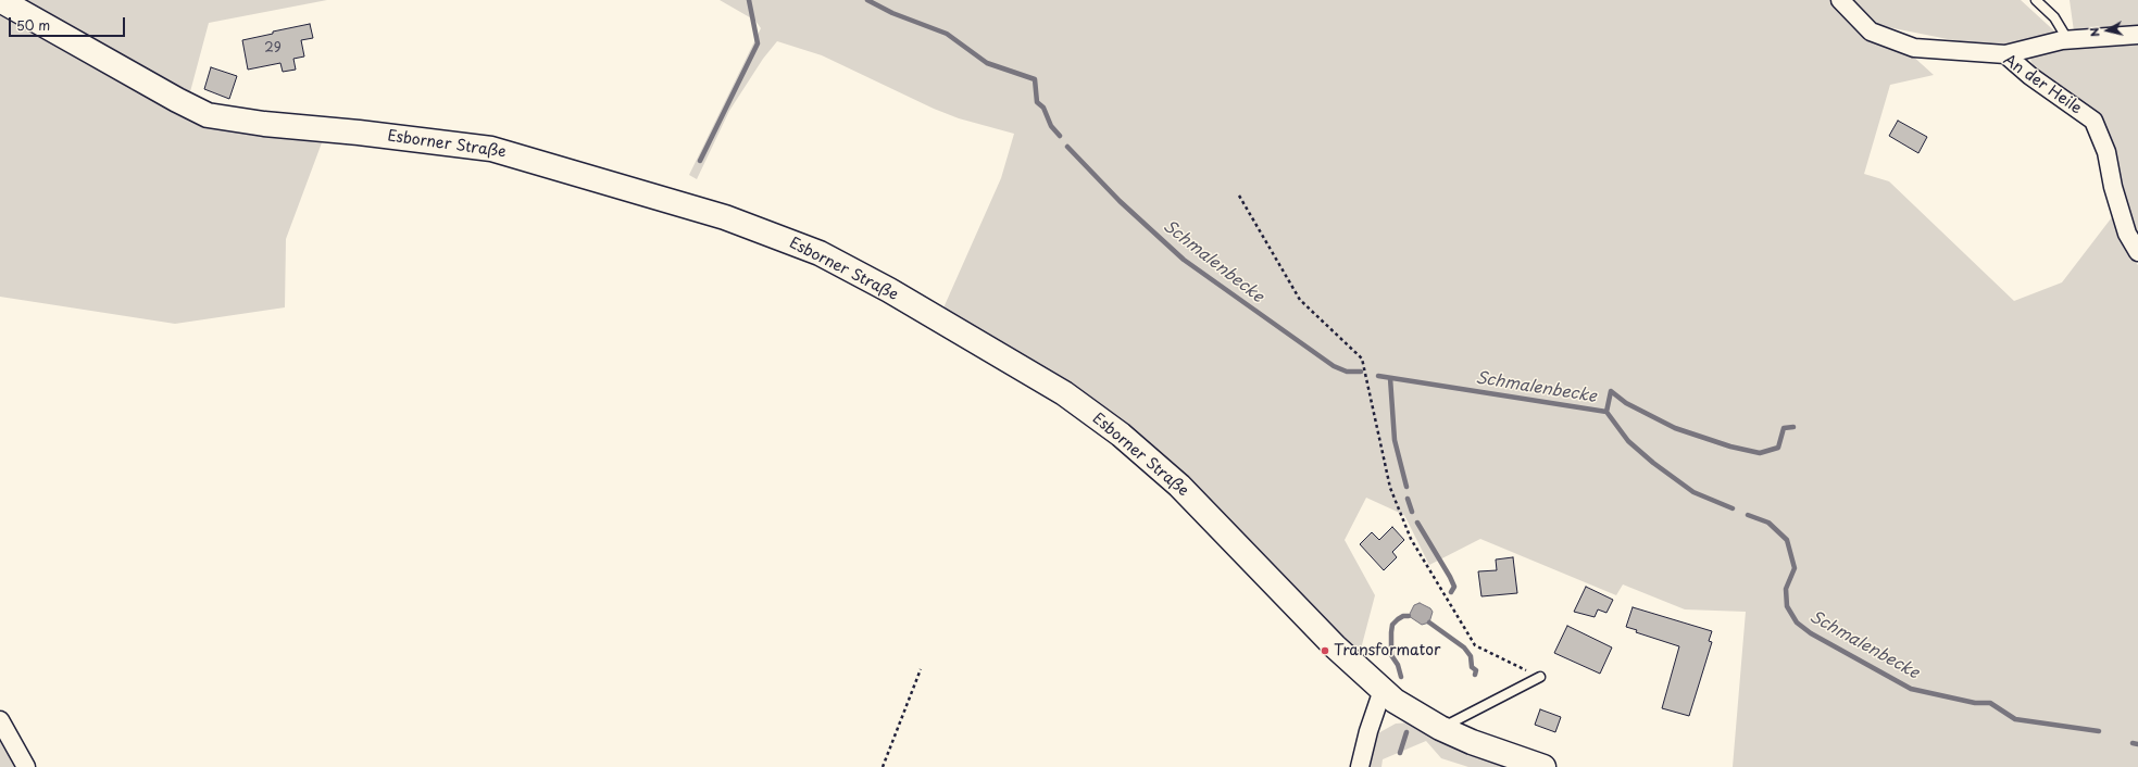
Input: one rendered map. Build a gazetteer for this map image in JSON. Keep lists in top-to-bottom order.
{
  "streets": {
    "main road": ["Esborner Straße"],
    "street": ["An der Heile"]
  },
  "water": ["Schmalenbecke"],
  "places": ["Transformator"],
  "house_numbers": ["29"],
  "scale_bar": "50 m",
  "north": "left"
}
